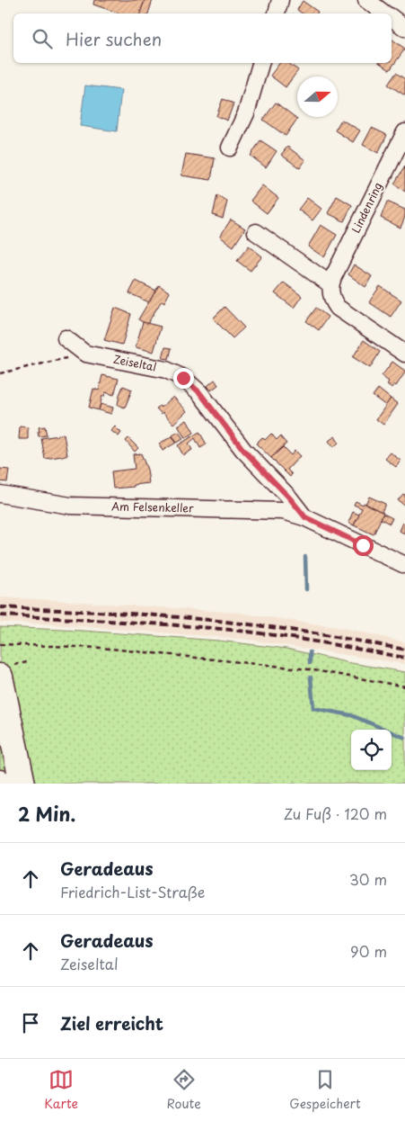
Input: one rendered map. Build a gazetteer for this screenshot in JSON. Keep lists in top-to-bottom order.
{
  "streets": {
    "street": ["Lindenring", "Zeiseltal", "Am Felsenkeller"]
  },
  "crossings": [
    ["Zeiseltal", "Am Felsenkeller"]
  ],
  "north": "right",
  "page": {
    "search": "Hier suchen",
    "heading": ["2 Min.", "Zu Fuß · 120 m"],
    "list": [
      ["Geradeaus", "Friedrich-List-Straße", "30 m"],
      ["Geradeaus", "Zeiseltal", "90 m"],
      "Ziel erreicht"
    ],
    "nav": ["Karte", "Route", "Gespeichert"]
  }
}
